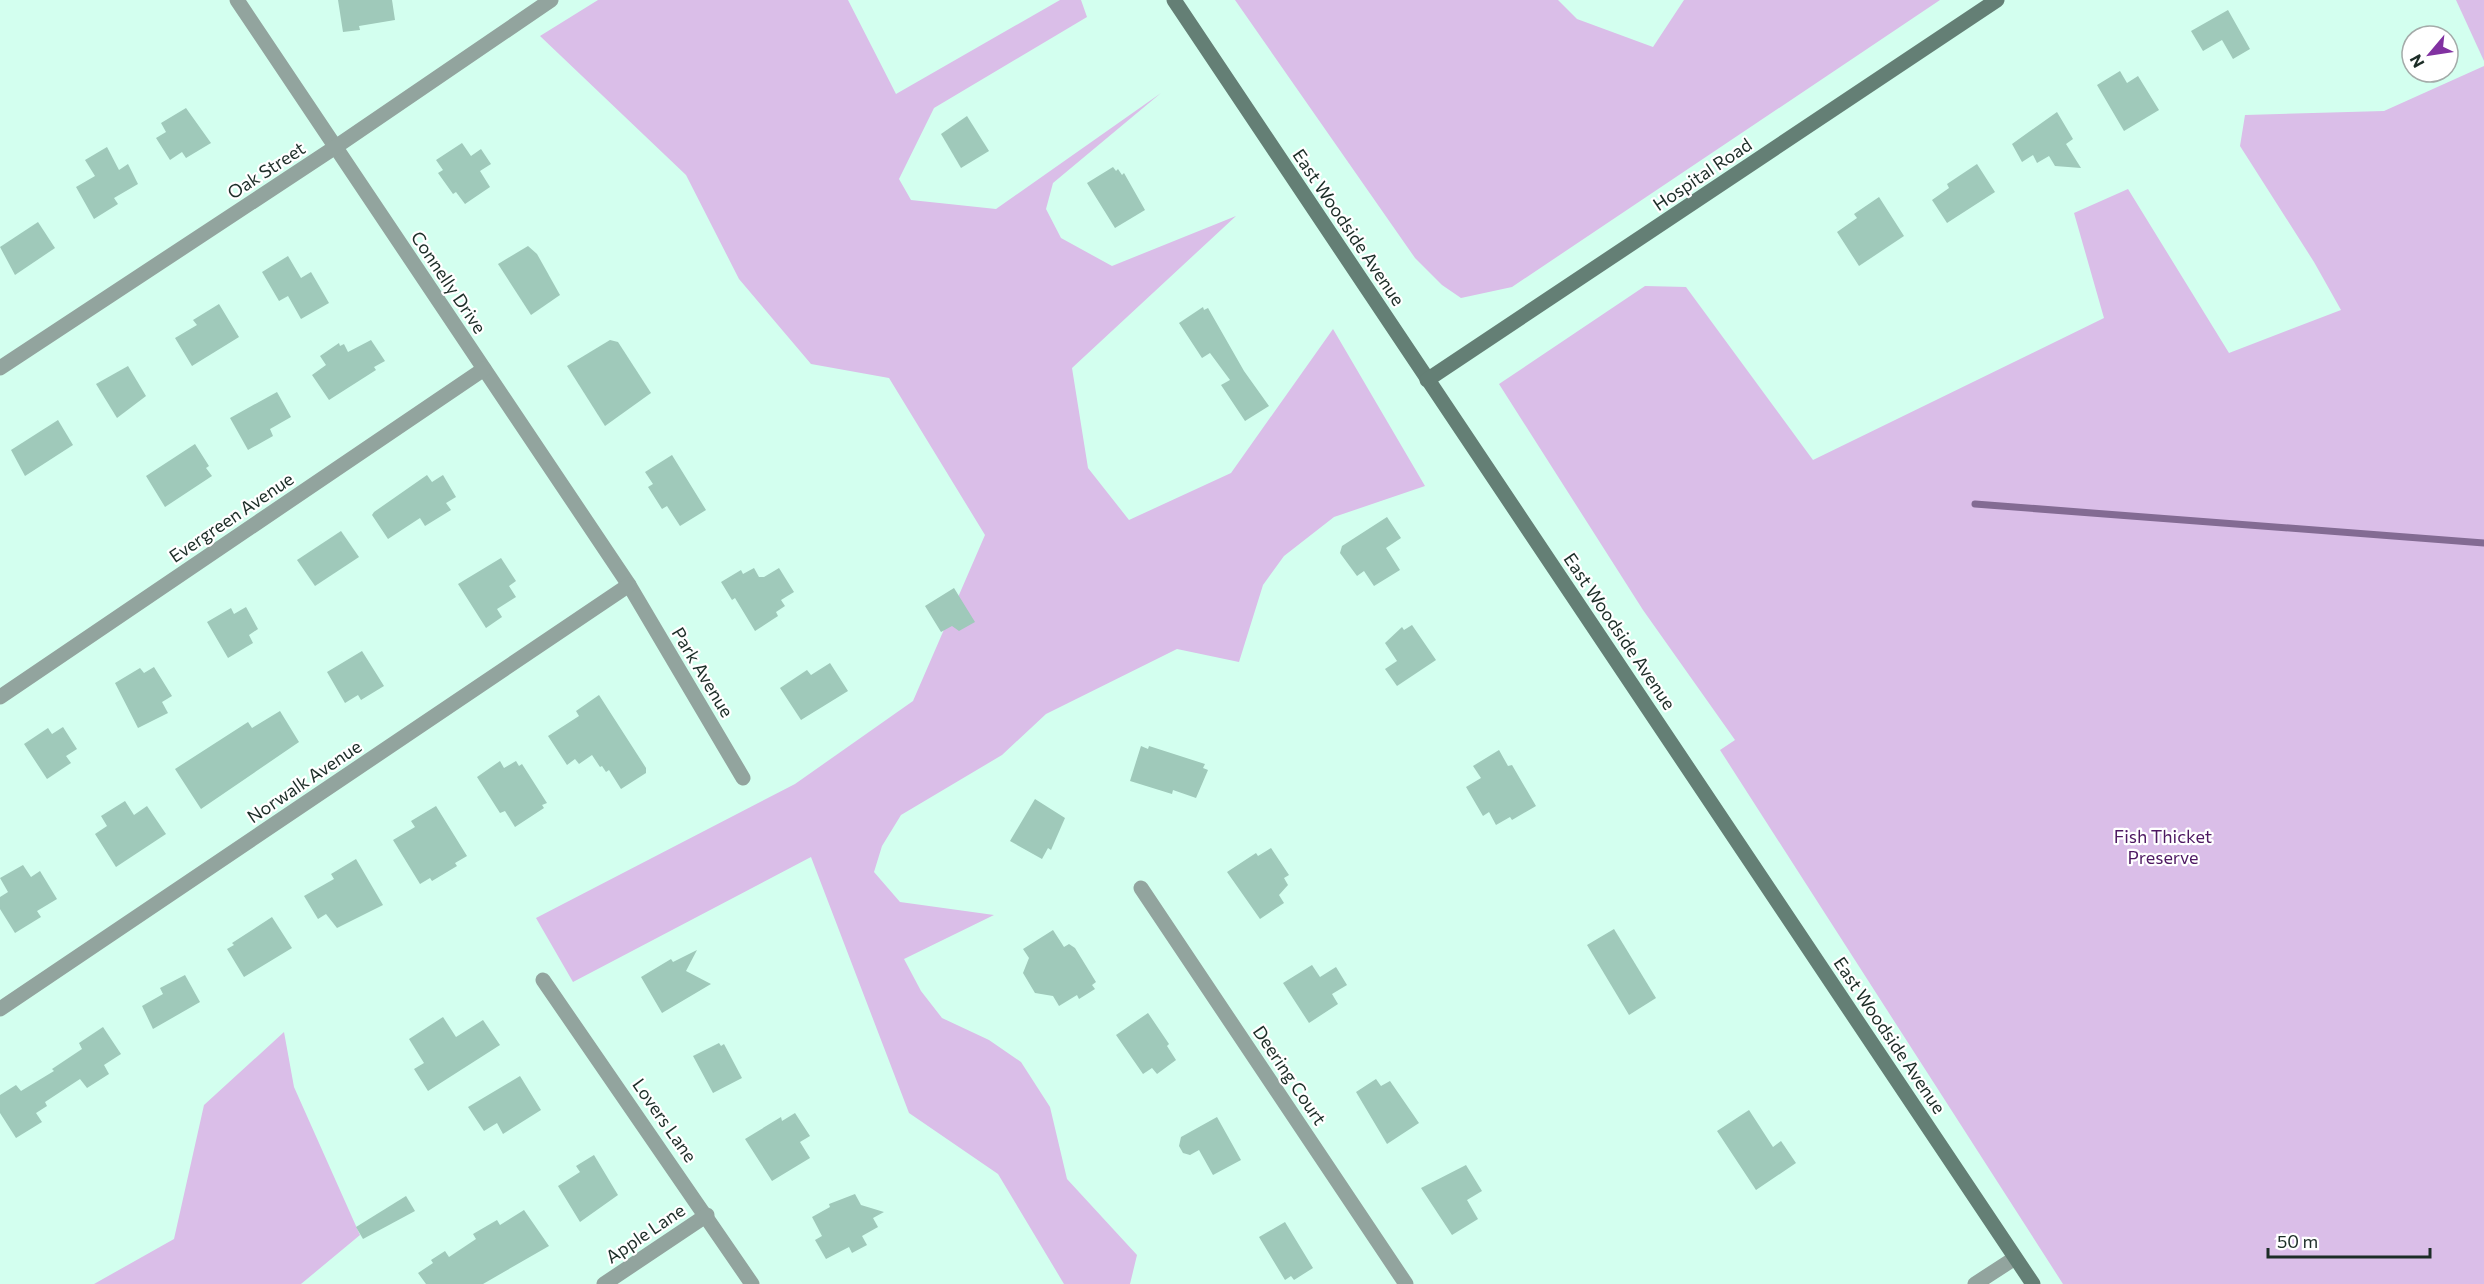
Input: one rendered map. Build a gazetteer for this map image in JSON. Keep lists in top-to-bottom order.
{
  "streets": {
    "main road": ["Hospital Road", "East Woodside Avenue"],
    "street": [
      "Oak Street",
      "Connelly Drive",
      "Evergreen Avenue",
      "Park Avenue",
      "Norwalk Avenue",
      "Deering Court",
      "Lovers Lane",
      "Apple Lane"
    ]
  },
  "crossings": [
    ["Oak Street", "Connelly Drive"],
    ["Hospital Road", "East Woodside Avenue"],
    ["Connelly Drive", "Evergreen Avenue"],
    ["Connelly Drive", "Park Avenue"],
    ["Connelly Drive", "Norwalk Avenue"],
    ["Park Avenue", "Norwalk Avenue"],
    ["Lovers Lane", "Apple Lane"]
  ],
  "parks": ["Fish Thicket Preserve"],
  "scale_bar": "50 m",
  "north": "bottom left"
}
